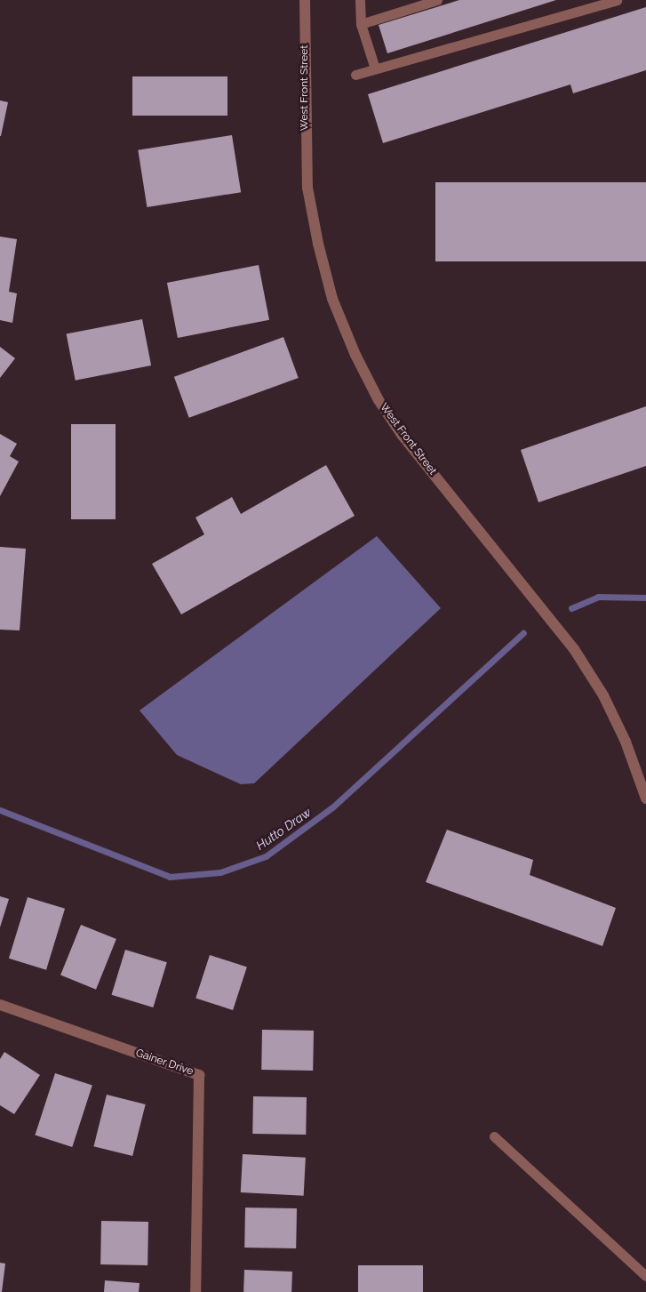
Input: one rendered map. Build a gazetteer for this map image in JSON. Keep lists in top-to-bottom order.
{
  "streets": {
    "street": ["West Front Street", "Gainer Drive"]
  },
  "water": ["Hutto Draw"]
}
